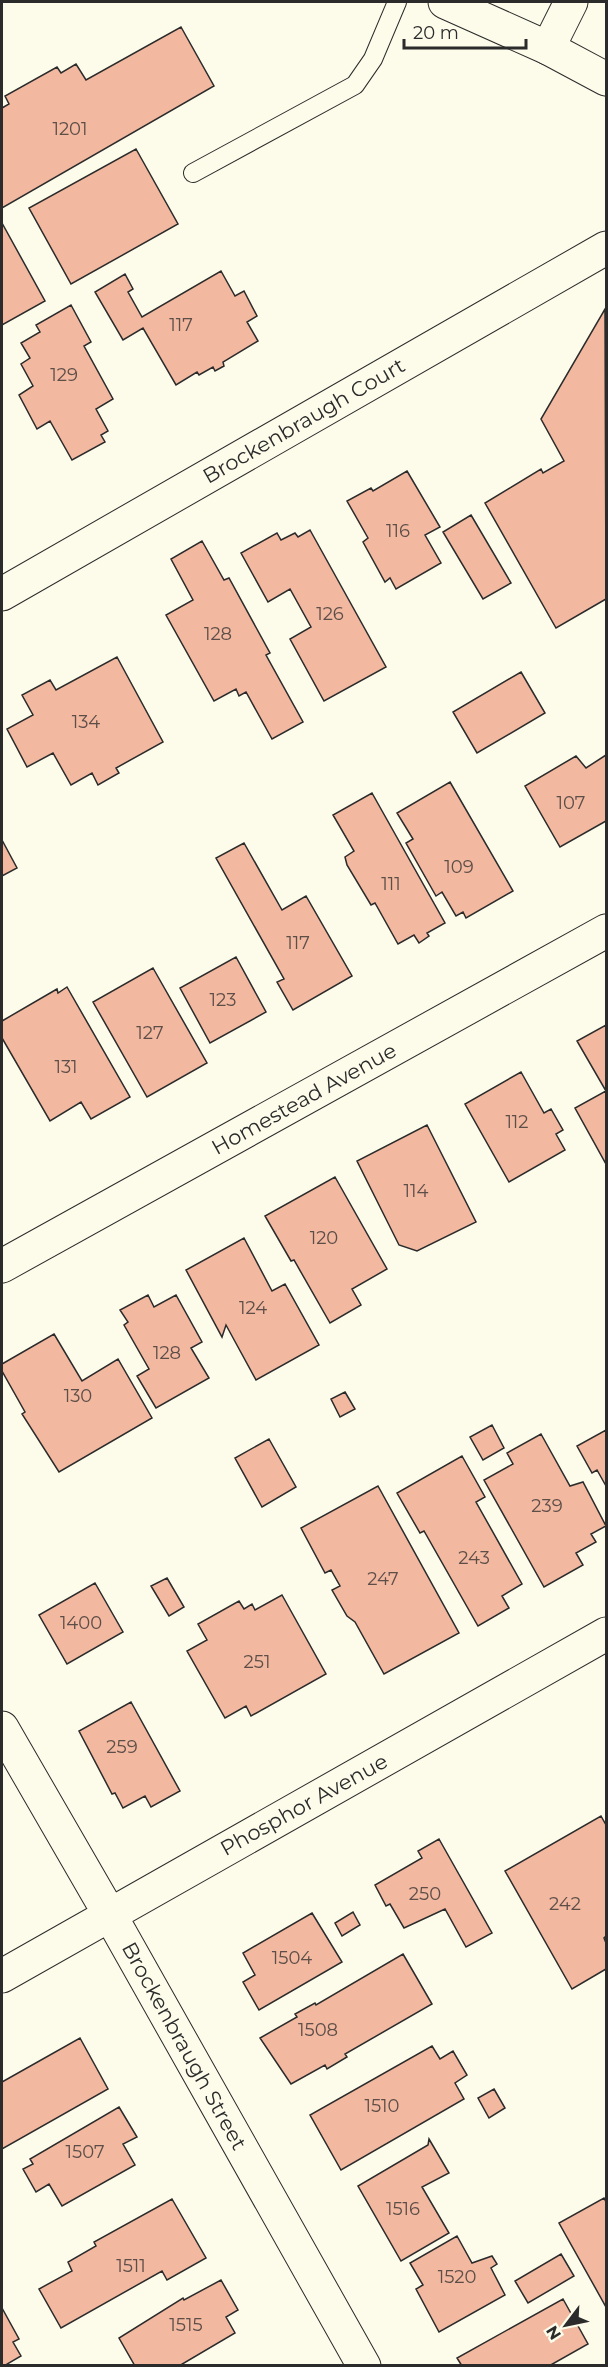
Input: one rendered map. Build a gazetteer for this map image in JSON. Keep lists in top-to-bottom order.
{
  "streets": {
    "street": [
      "Brockenbraugh Court",
      "Homestead Avenue",
      "Phosphor Avenue",
      "Brockenbraugh Street"
    ]
  },
  "crossings": [
    ["Phosphor Avenue", "Brockenbraugh Street"]
  ],
  "house_numbers": [
    "1201",
    "117",
    "129",
    "116",
    "126",
    "128",
    "134",
    "107",
    "109",
    "111",
    "117",
    "123",
    "127",
    "131",
    "112",
    "114",
    "120",
    "124",
    "128",
    "130",
    "239",
    "243",
    "247",
    "1400",
    "251",
    "259",
    "250",
    "242",
    "1504",
    "1508",
    "1510",
    "1507",
    "1516",
    "1511",
    "1520",
    "1515"
  ],
  "scale_bar": "20 m",
  "north": "bottom left"
}
